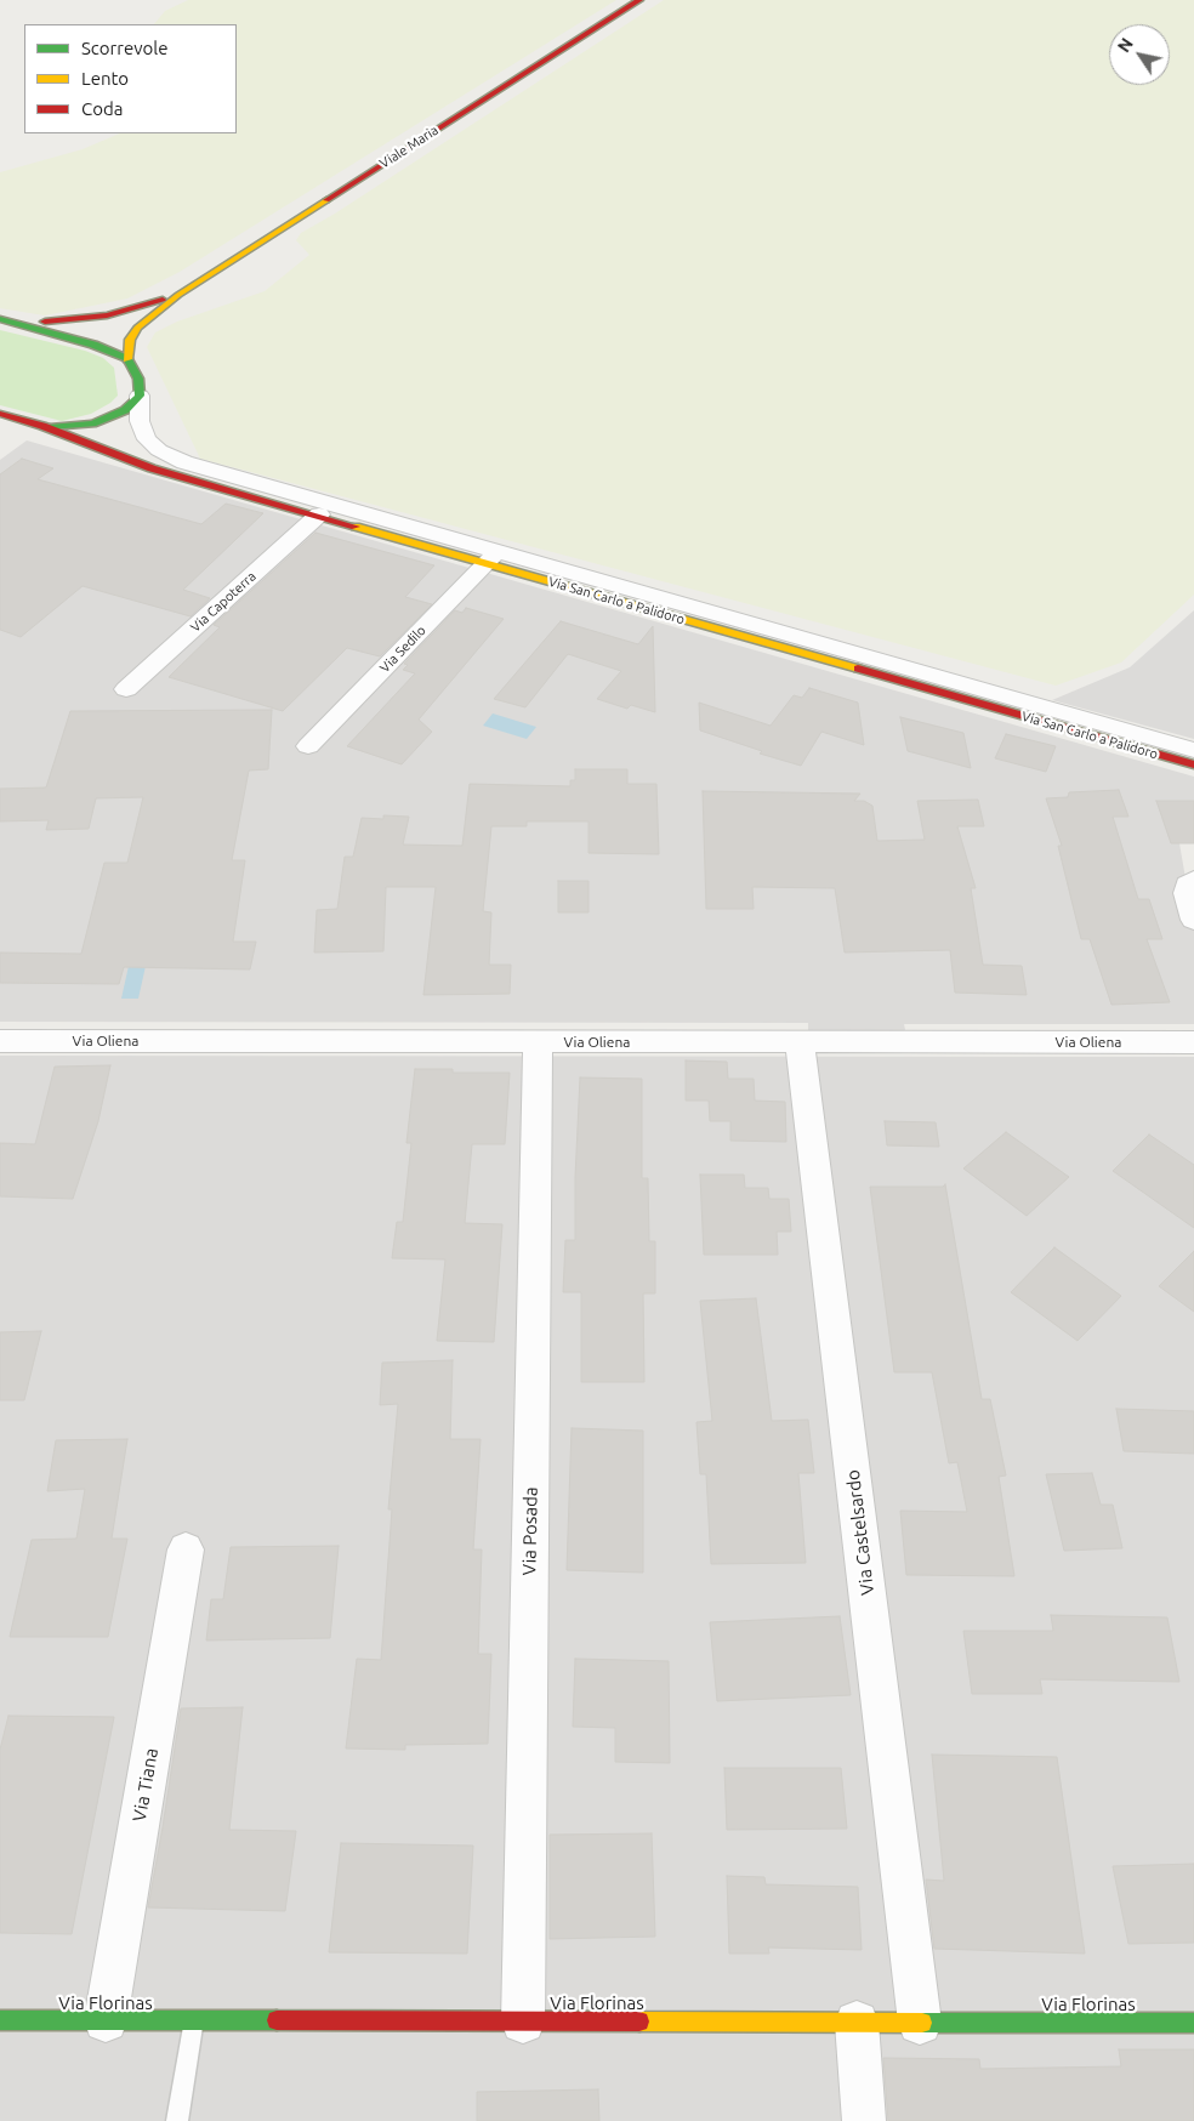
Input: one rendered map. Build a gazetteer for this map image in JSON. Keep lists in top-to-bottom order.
{
  "streets": {
    "street": [
      "Viale Maria",
      "Via San Carlo a Palidoro",
      "Via Capoterra",
      "Via Sedilo",
      "Via Oliena",
      "Via Posada",
      "Via Castelsardo",
      "Via Tiana",
      "Via Florinas"
    ]
  },
  "crossings": [
    ["Viale Maria", "Via San Carlo a Palidoro"],
    ["Via San Carlo a Palidoro", "Via Capoterra"],
    ["Via San Carlo a Palidoro", "Via Sedilo"],
    ["Via Oliena", "Via Posada"],
    ["Via Oliena", "Via Castelsardo"],
    ["Via Posada", "Via Florinas"],
    ["Via Castelsardo", "Via Florinas"],
    ["Via Tiana", "Via Florinas"]
  ],
  "legend": ["Scorrevole", "Lento", "Coda"],
  "north": "top left"
}
